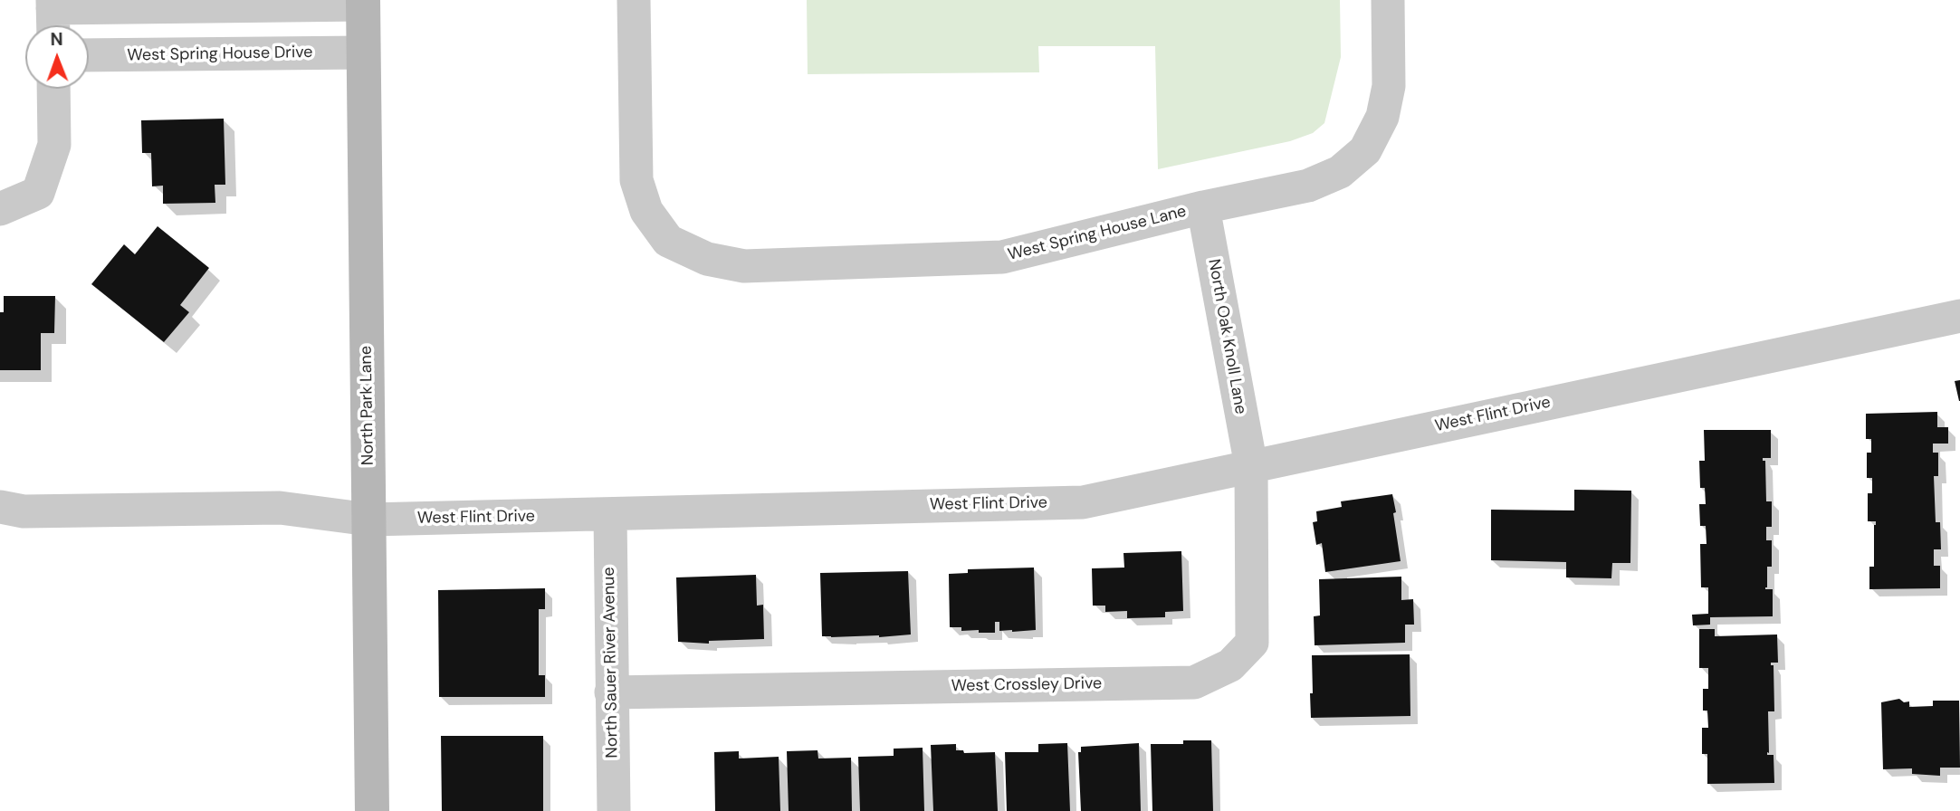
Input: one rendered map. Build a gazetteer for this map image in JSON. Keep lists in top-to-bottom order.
{
  "streets": {
    "street": [
      "West Spring House Drive",
      "West Spring House Lane",
      "North Oak Knoll Lane",
      "North Park Lane",
      "West Flint Drive",
      "North Sauer River Avenue",
      "West Crossley Drive"
    ]
  },
  "crossings": [
    ["West Spring House Drive", "North Park Lane"],
    ["West Spring House Lane", "North Oak Knoll Lane"],
    ["North Oak Knoll Lane", "West Flint Drive"],
    ["North Oak Knoll Lane", "West Crossley Drive"],
    ["North Park Lane", "West Flint Drive"],
    ["West Flint Drive", "North Sauer River Avenue"],
    ["West Flint Drive", "West Crossley Drive"],
    ["North Sauer River Avenue", "West Crossley Drive"]
  ],
  "north": "top"
}
